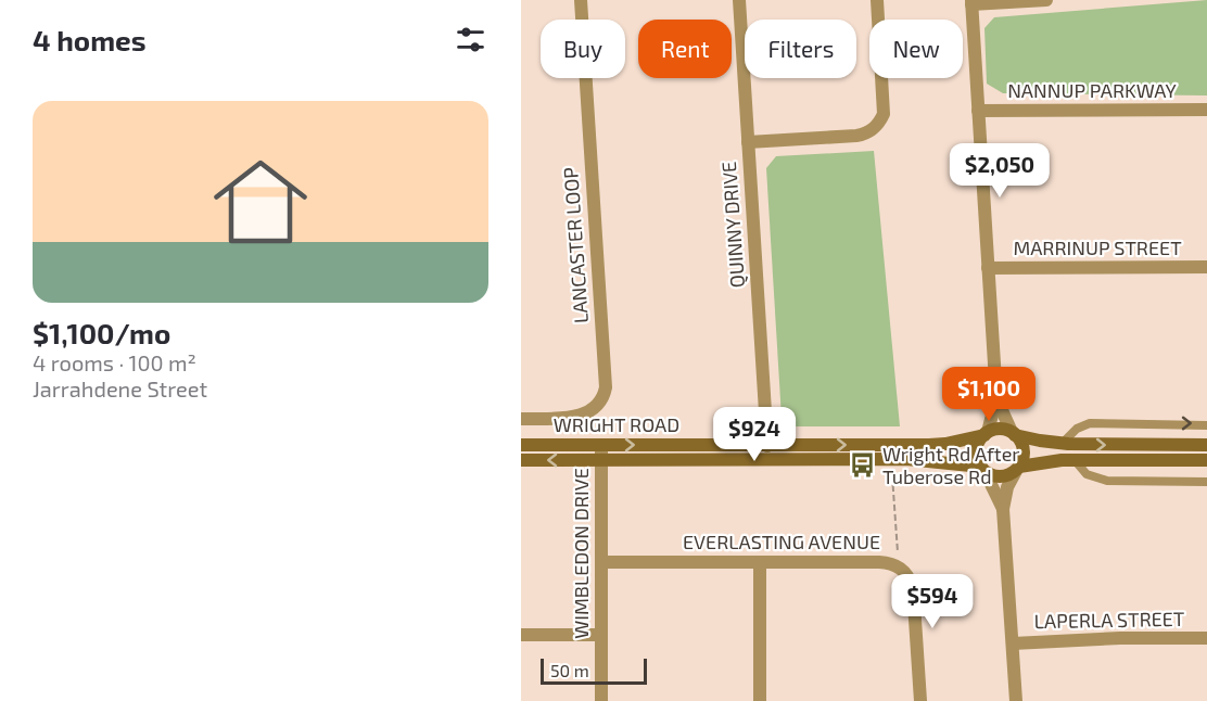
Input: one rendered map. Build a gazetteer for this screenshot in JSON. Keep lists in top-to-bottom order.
{
  "streets": {
    "main road": ["WRIGHT ROAD"],
    "street": [
      "NANNUP PARKWAY",
      "QUINNY DRIVE",
      "LANCASTER LOOP",
      "MARRINUP STREET",
      "EVERLASTING AVENUE",
      "WIMBLEDON DRIVE",
      "LAPERLA STREET"
    ]
  },
  "crossings": [
    ["QUINNY DRIVE", "WRIGHT ROAD"],
    ["WRIGHT ROAD", "WIMBLEDON DRIVE"],
    ["EVERLASTING AVENUE", "WIMBLEDON DRIVE"]
  ],
  "places": {
    "bus stop": ["Wright Rd After Tuberose Rd"]
  },
  "scale_bar": "50 m",
  "page": {
    "heading": "4 homes",
    "chip": [
      "Buy",
      "Rent",
      "Filters",
      "New"
    ],
    "list": [
      {
        "name": "$1,100/mo",
        "note": "4 rooms · 100 m² · Jarrahdene Street"
      }
    ],
    "price": [
      "$2,050",
      "$1,100",
      "$924",
      "$594"
    ],
    "scale": "50 m"
  }
}
